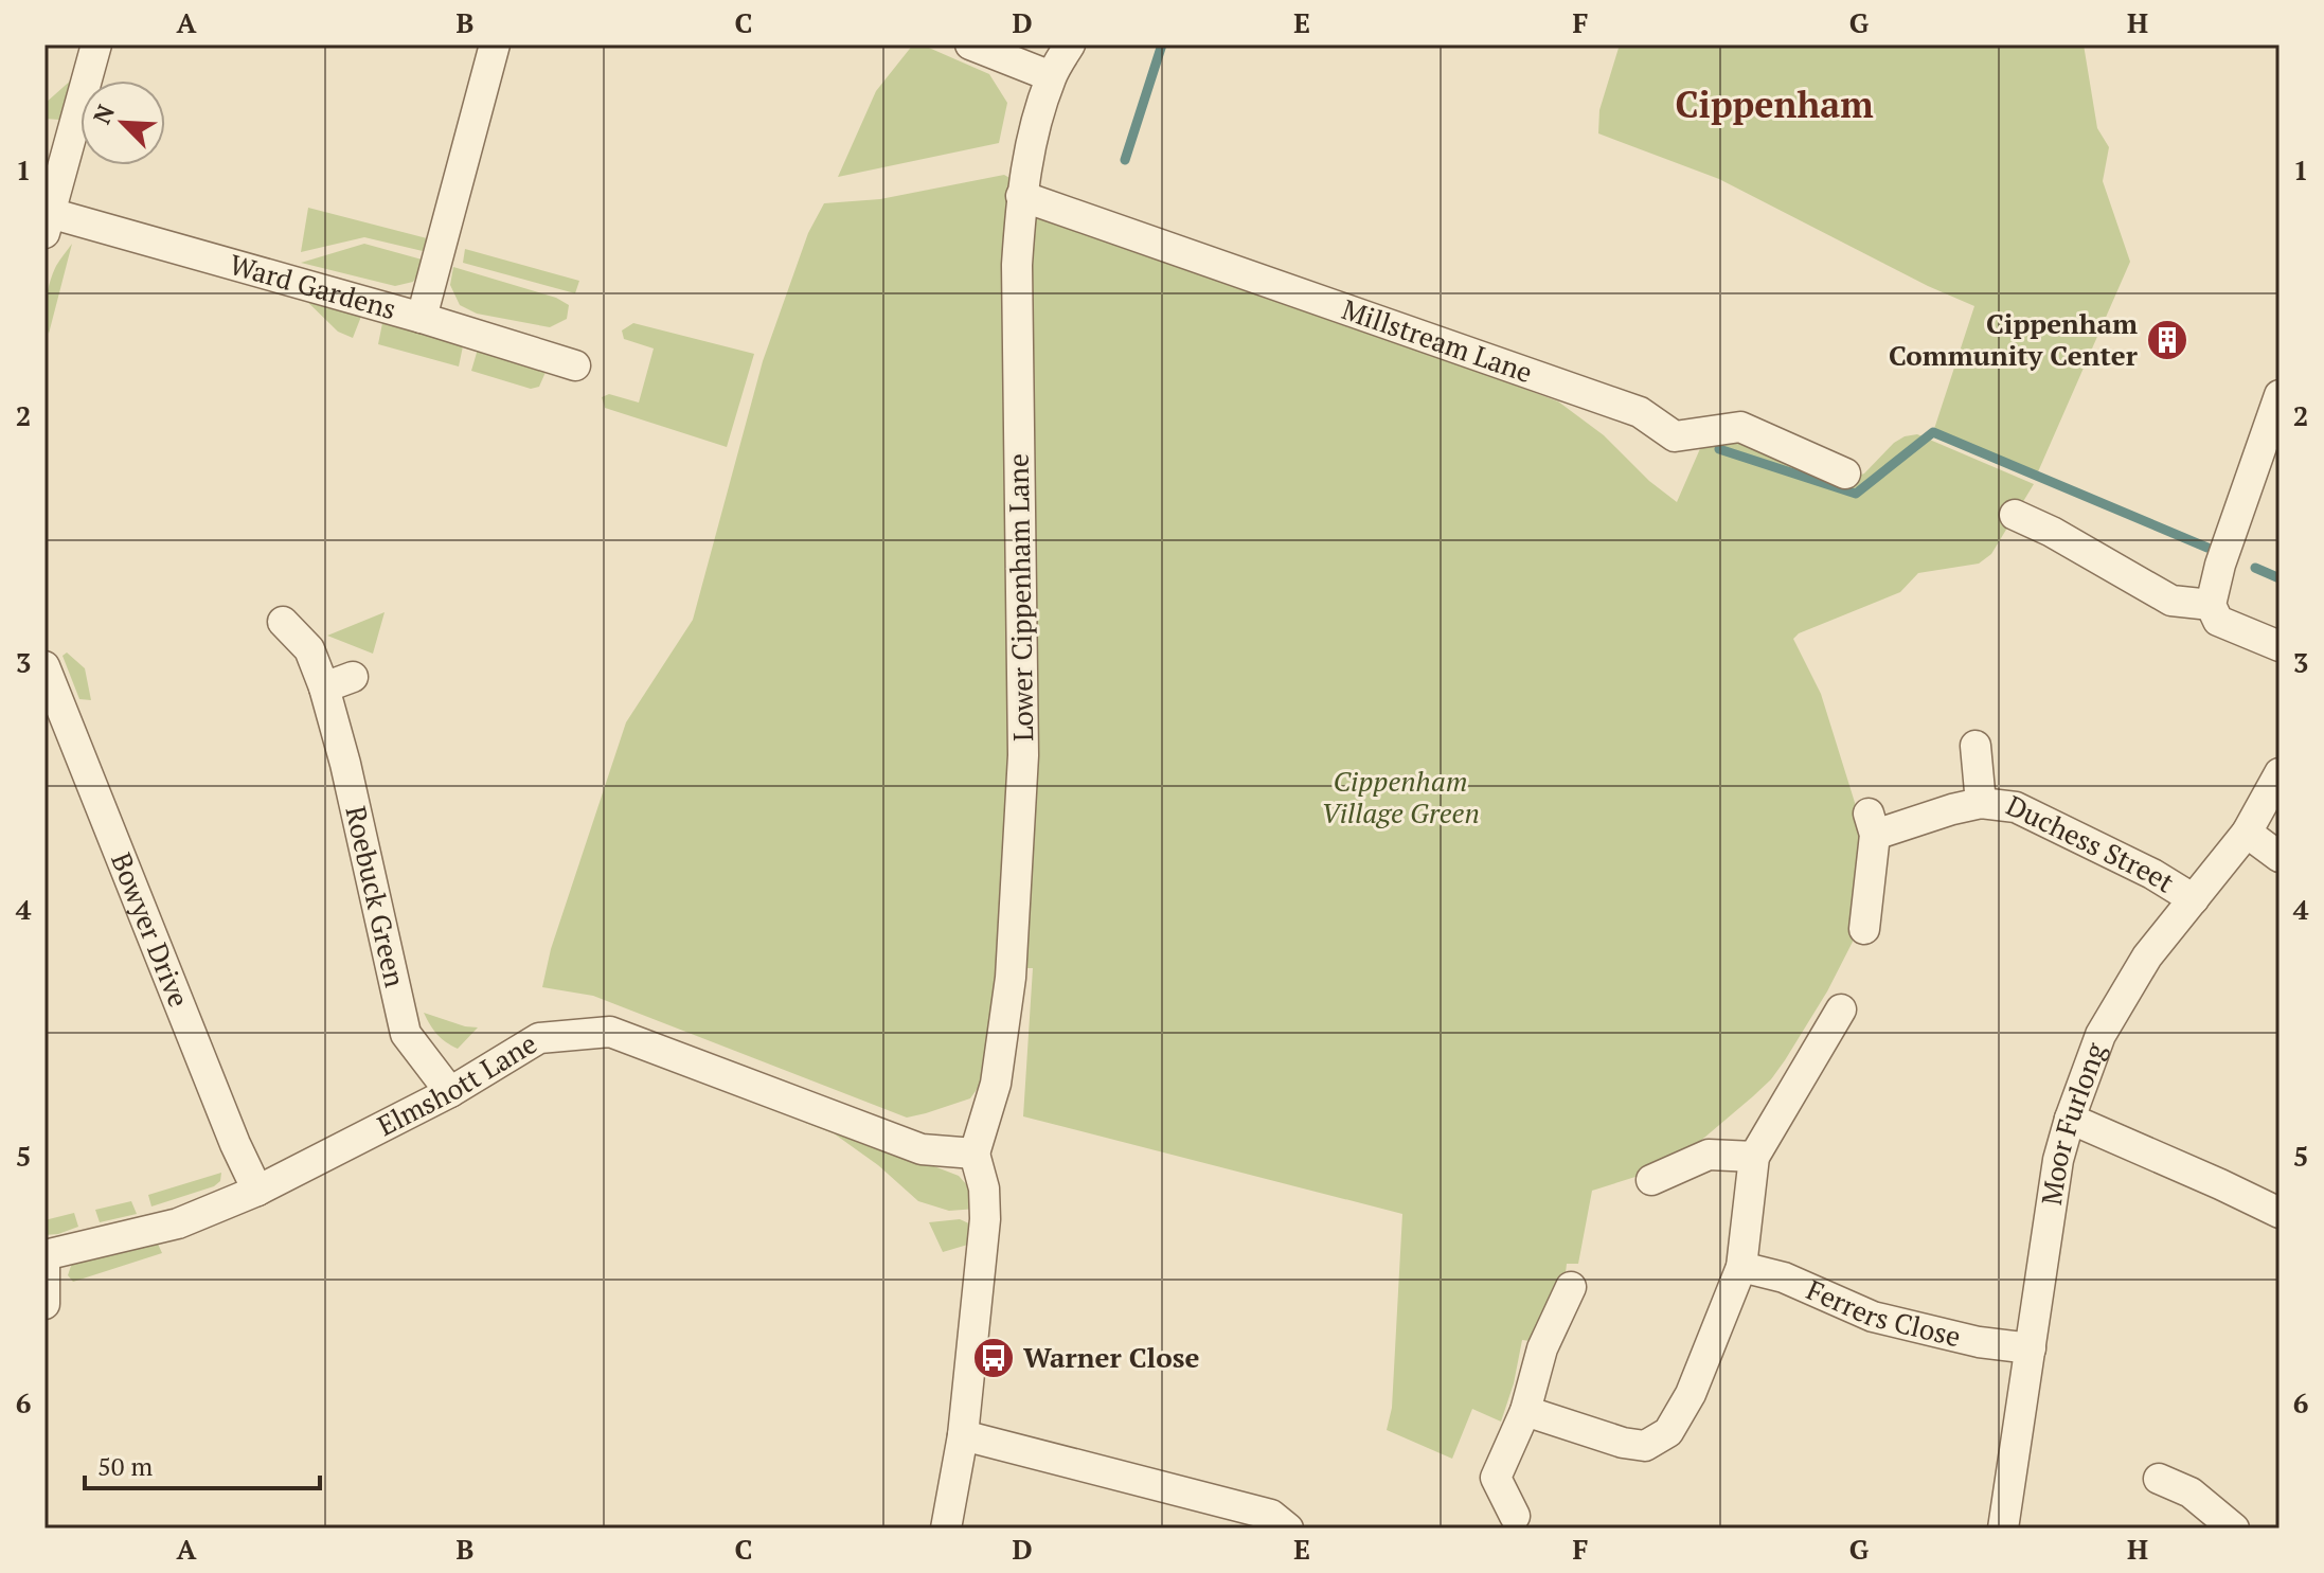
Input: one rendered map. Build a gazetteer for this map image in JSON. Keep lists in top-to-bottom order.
{
  "streets": {
    "street": [
      "Ward Gardens",
      "Millstream Lane",
      "Lower Cippenham Lane",
      "Duchess Street",
      "Roebuck Green",
      "Bowyer Drive",
      "Elmshott Lane",
      "Moor Furlong",
      "Ferrers Close"
    ]
  },
  "crossings": [
    ["Millstream Lane", "Lower Cippenham Lane"],
    ["Lower Cippenham Lane", "Elmshott Lane"],
    ["Duchess Street", "Moor Furlong"],
    ["Roebuck Green", "Elmshott Lane"],
    ["Bowyer Drive", "Elmshott Lane"],
    ["Moor Furlong", "Ferrers Close"]
  ],
  "districts": ["Cippenham"],
  "parks": ["Cippenham Village Green"],
  "places": {
    "building": ["Cippenham Community Center"],
    "bus stop": ["Warner Close"]
  },
  "scale_bar": "50 m",
  "north": "top left",
  "grid": {
    "columns": [
      "A",
      "B",
      "C",
      "D",
      "E",
      "F",
      "G",
      "H"
    ],
    "rows": [
      "1",
      "2",
      "3",
      "4",
      "5",
      "6"
    ]
  }
}
